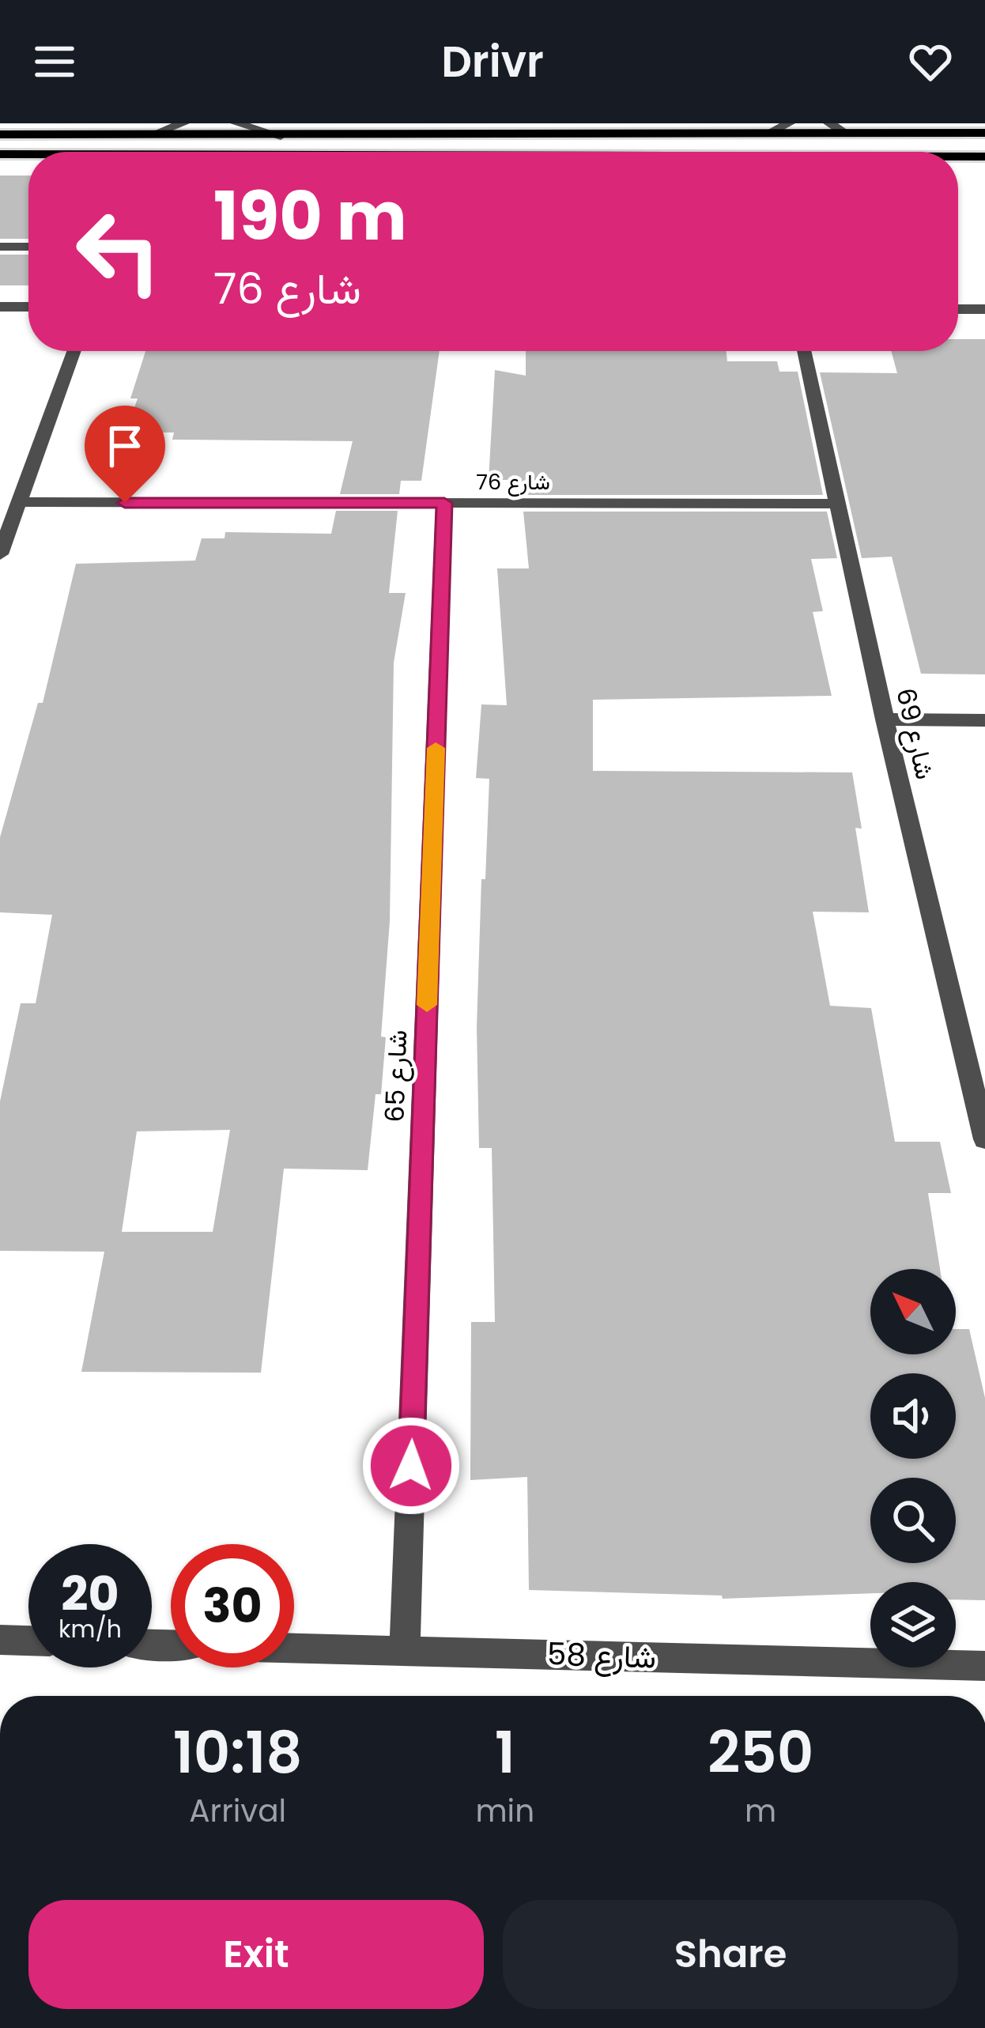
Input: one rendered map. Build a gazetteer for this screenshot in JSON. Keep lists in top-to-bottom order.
{
  "streets": {
    "street": [
      "شارع 76",
      "شارع 69",
      "شارع 65",
      "شارع 58"
    ]
  },
  "crossings": [
    ["شارع 76", "شارع 69"],
    ["شارع 76", "شارع 65"],
    ["شارع 65", "شارع 58"]
  ],
  "north": "top left",
  "page": {
    "header": "Drivr",
    "turn": ["190 m", "شارع 76"],
    "speed": "20 km/h",
    "limit": "30",
    "eta": [
      "10:18",
      "Arrival",
      "1",
      "min",
      "250",
      "m"
    ],
    "buttons": ["Exit", "Share"]
  }
}
